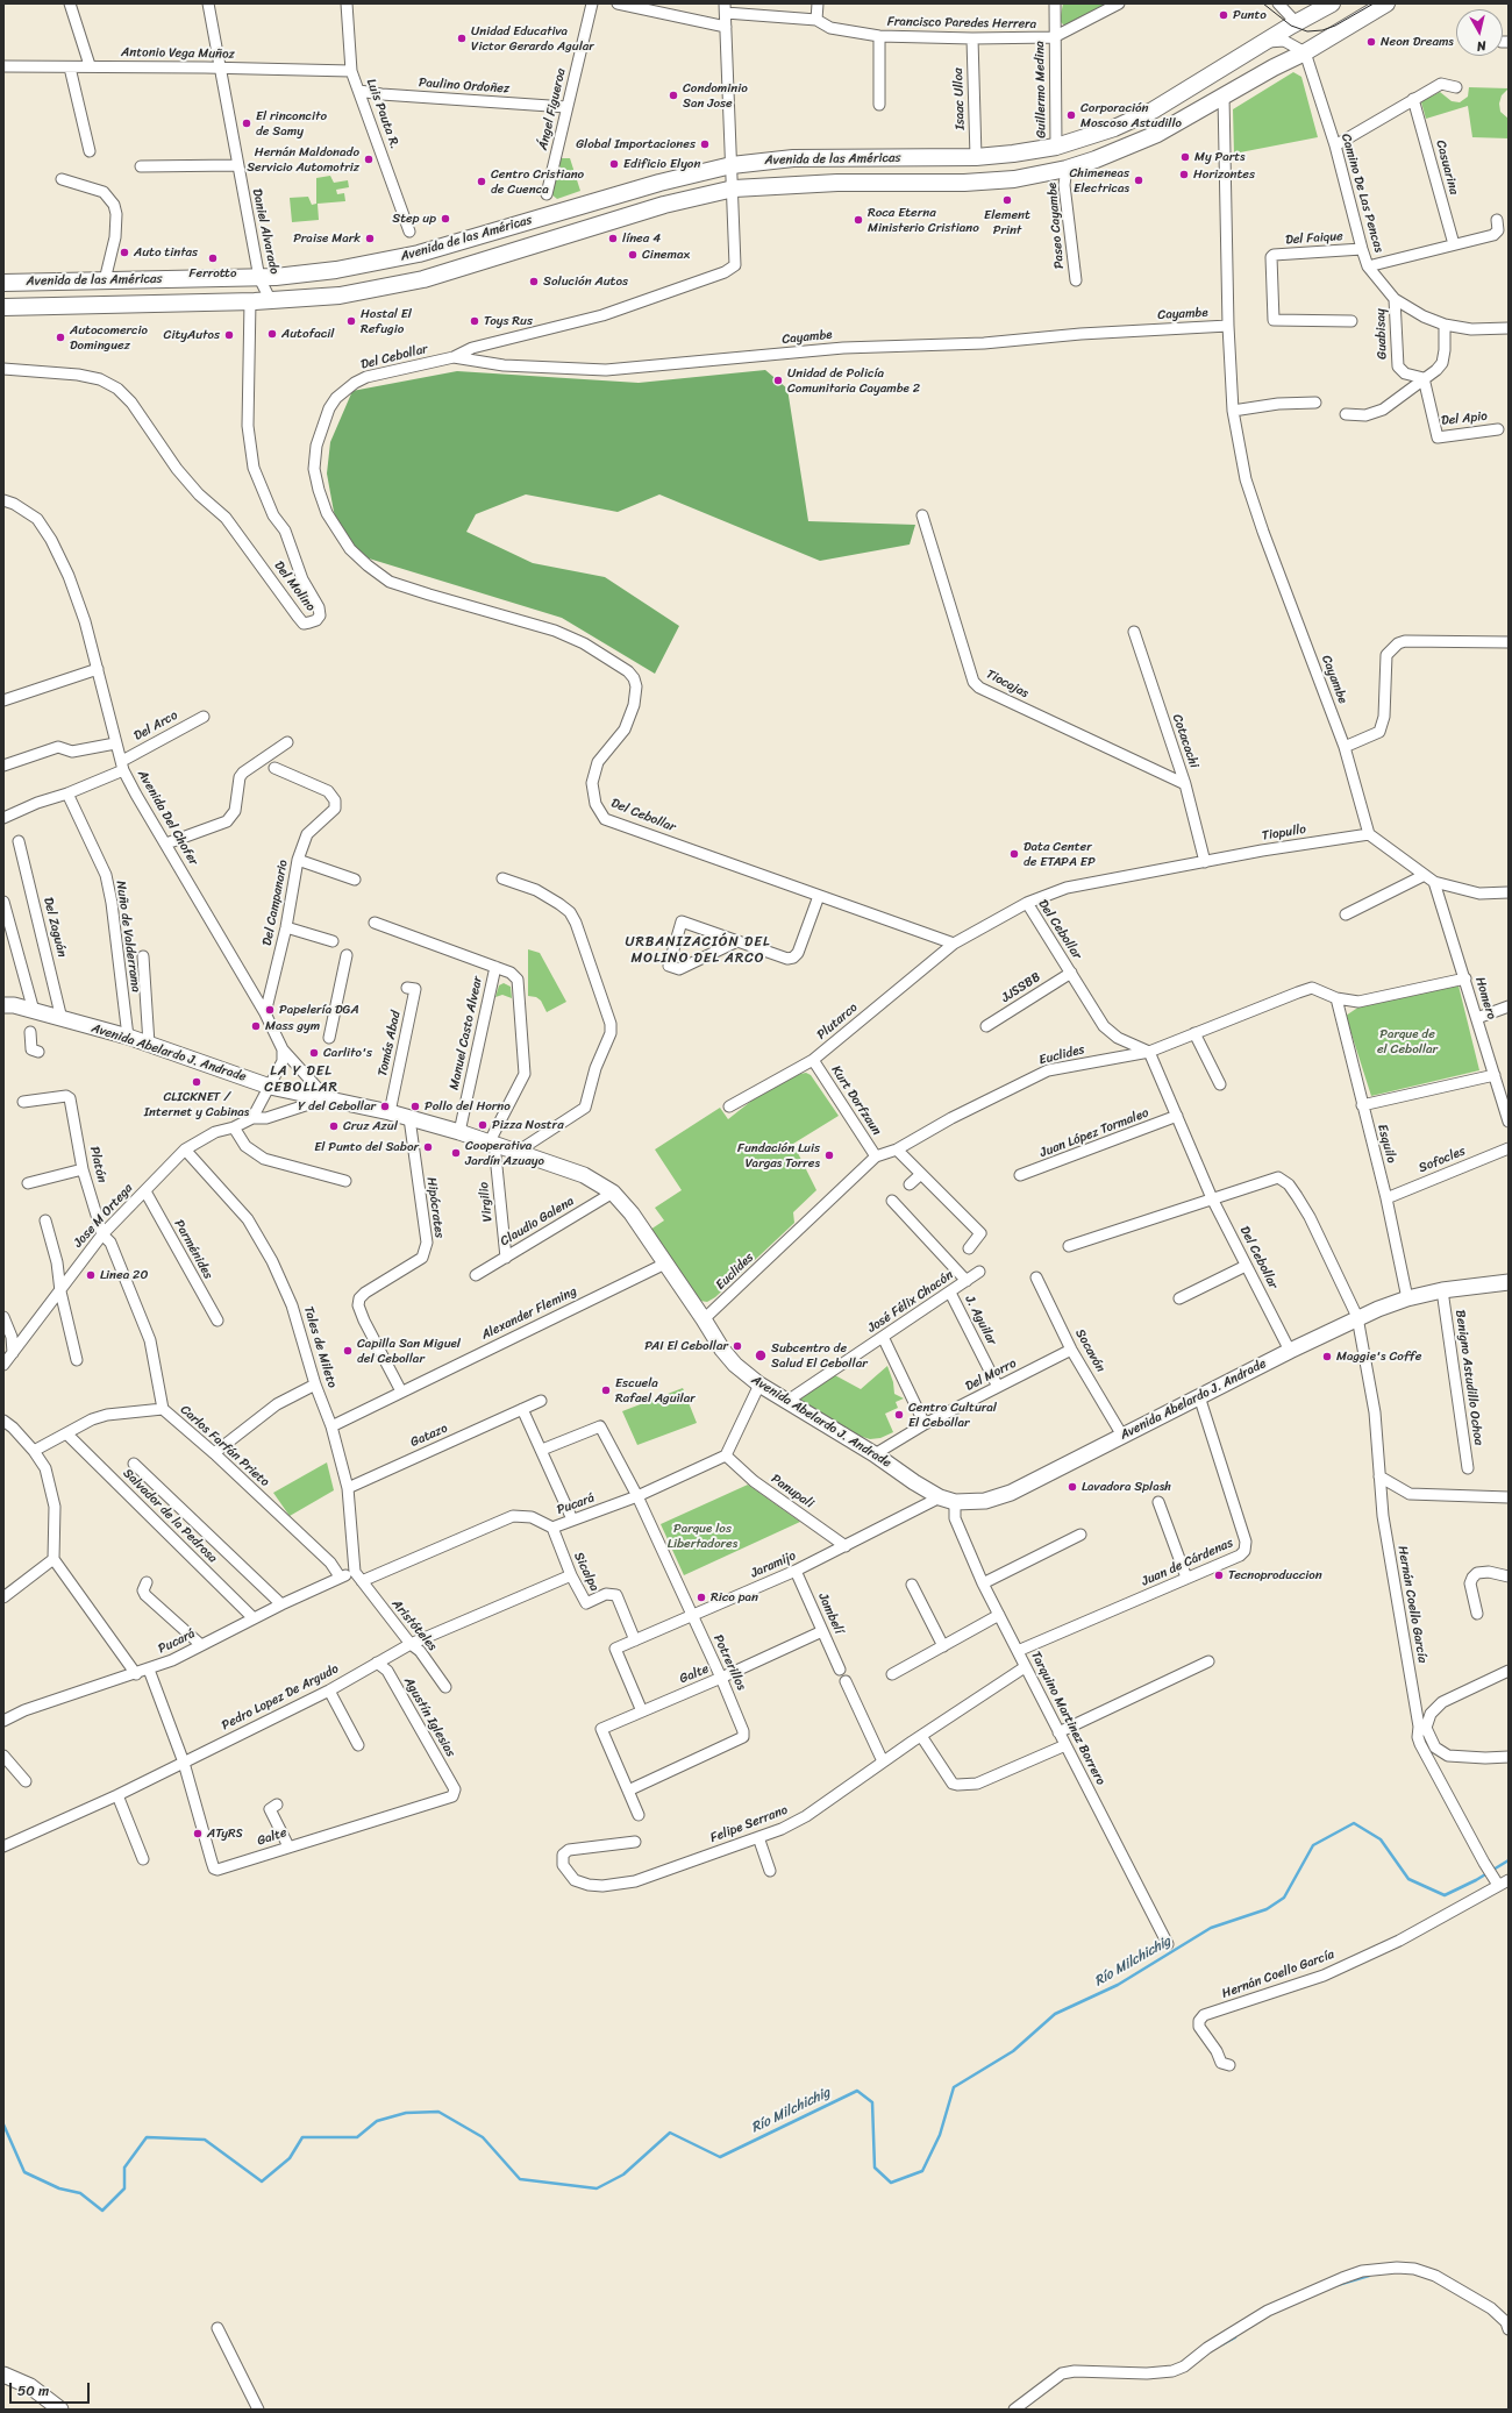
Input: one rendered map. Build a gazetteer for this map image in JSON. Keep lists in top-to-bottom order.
{
  "streets": {
    "main road": ["Avenida de las Américas"],
    "street": [
      "Francisco Paredes Herrera",
      "Antonio Vega Muñoz",
      "Paulino Ordoñez",
      "Guillermo Medina",
      "Isaac Ulloa",
      "Ángel Figueroa",
      "Luis Pauta R.",
      "Casuarina",
      "Camino De Las Pencas",
      "Paseo Cayambe",
      "Daniel Alvarado",
      "Del Faique",
      "Cayambe",
      "Guabisay",
      "Del Cebollar",
      "Del Apio",
      "Del Molino",
      "Tiocajas",
      "Del Arco",
      "Cotacachi",
      "Avenida Del Chofer",
      "Tiopullo",
      "Del Campanario",
      "Del Zaguán",
      "Nuño de Valderrama",
      "JJSSBB",
      "Homero",
      "Plutarco",
      "Manuel Casto Alvear",
      "Tomás Abad",
      "Avenida Abelardo J. Andrade",
      "Euclides",
      "Kurt Dorfzaun",
      "Juan López Tormaleo",
      "Esquilo",
      "Sofocles",
      "Platón",
      "Virgilio",
      "Hipócrates",
      "Jose M Ortega",
      "Claudio Galena",
      "Parménides",
      "José Félix Chacón",
      "Alexander Fleming",
      "J. Aguilar",
      "Tales de Mileto",
      "Socavón",
      "Del Morro",
      "Benigno Astudillo Ochoa",
      "Gatazo",
      "Carlos Farfán Prieto",
      "Panupali",
      "Pucará",
      "Salvador de la Pedrosa",
      "Juan de Cárdenas",
      "Jaramijo",
      "Sicalpa",
      "Hernán Coello García",
      "Jambelí",
      "Aristóteles",
      "Potrerillos",
      "Galte",
      "Pedro Lopez De Argudo",
      "Agustín Iglesias",
      "Tarquino Martinez Borrero",
      "Felipe Serrano"
    ]
  },
  "crossings": [
    ["Francisco Paredes Herrera", "Guillermo Medina"],
    ["Francisco Paredes Herrera", "Isaac Ulloa"],
    ["Antonio Vega Muñoz", "Luis Pauta R."],
    ["Antonio Vega Muñoz", "Daniel Alvarado"],
    ["Paulino Ordoñez", "Ángel Figueroa"],
    ["Paulino Ordoñez", "Luis Pauta R."],
    ["Guillermo Medina", "Avenida de las Américas"],
    ["Isaac Ulloa", "Avenida de las Américas"],
    ["Avenida de las Américas", "Camino De Las Pencas"],
    ["Avenida de las Américas", "Paseo Cayambe"],
    ["Avenida de las Américas", "Daniel Alvarado"],
    ["Avenida de las Américas", "Del Cebollar"],
    ["Avenida de las Américas", "Del Molino"],
    ["Camino De Las Pencas", "Del Faique"],
    ["Camino De Las Pencas", "Guabisay"],
    ["Cayambe", "Del Cebollar"],
    ["Cayambe", "Tiopullo"],
    ["Guabisay", "Del Apio"],
    ["Del Cebollar", "JJSSBB"],
    ["Del Cebollar", "Plutarco"],
    ["Del Cebollar", "Avenida Abelardo J. Andrade"],
    ["Del Cebollar", "Euclides"],
    ["Del Cebollar", "Juan López Tormaleo"],
    ["Del Cebollar", "Hernán Coello García"],
    ["Tiocajas", "Cotacachi"],
    ["Del Arco", "Avenida Del Chofer"],
    ["Del Arco", "Nuño de Valderrama"],
    ["Cotacachi", "Tiopullo"],
    ["Avenida Del Chofer", "Del Campanario"],
    ["Avenida Del Chofer", "Avenida Abelardo J. Andrade"],
    ["Avenida Del Chofer", "Jose M Ortega"],
    ["Del Zaguán", "Avenida Abelardo J. Andrade"],
    ["Nuño de Valderrama", "Avenida Abelardo J. Andrade"],
    ["Homero", "Euclides"],
    ["Plutarco", "Kurt Dorfzaun"],
    ["Manuel Casto Alvear", "Avenida Abelardo J. Andrade"],
    ["Tomás Abad", "Avenida Abelardo J. Andrade"],
    ["Avenida Abelardo J. Andrade", "Euclides"],
    ["Avenida Abelardo J. Andrade", "Esquilo"],
    ["Avenida Abelardo J. Andrade", "Virgilio"],
    ["Avenida Abelardo J. Andrade", "Hipócrates"],
    ["Avenida Abelardo J. Andrade", "Jose M Ortega"],
    ["Avenida Abelardo J. Andrade", "Claudio Galena"],
    ["Avenida Abelardo J. Andrade", "José Félix Chacón"],
    ["Avenida Abelardo J. Andrade", "Alexander Fleming"],
    ["Avenida Abelardo J. Andrade", "Socavón"],
    ["Avenida Abelardo J. Andrade", "Del Morro"],
    ["Avenida Abelardo J. Andrade", "Benigno Astudillo Ochoa"],
    ["Avenida Abelardo J. Andrade", "Juan de Cárdenas"],
    ["Avenida Abelardo J. Andrade", "Jaramijo"],
    ["Avenida Abelardo J. Andrade", "Hernán Coello García"],
    ["Avenida Abelardo J. Andrade", "Tarquino Martinez Borrero"],
    ["Euclides", "Kurt Dorfzaun"],
    ["Euclides", "Esquilo"],
    ["Esquilo", "Sofocles"],
    ["Platón", "Jose M Ortega"],
    ["Platón", "Carlos Farfán Prieto"],
    ["Virgilio", "Claudio Galena"],
    ["Hipócrates", "Alexander Fleming"],
    ["Jose M Ortega", "Parménides"],
    ["Jose M Ortega", "Tales de Mileto"],
    ["Jose M Ortega", "Carlos Farfán Prieto"],
    ["José Félix Chacón", "J. Aguilar"],
    ["Alexander Fleming", "Tales de Mileto"],
    ["J. Aguilar", "Del Morro"],
    ["Tales de Mileto", "Gatazo"],
    ["Tales de Mileto", "Pucará"],
    ["Socavón", "Del Morro"],
    ["Carlos Farfán Prieto", "Pucará"],
    ["Panupali", "Pucará"],
    ["Panupali", "Jaramijo"],
    ["Pucará", "Salvador de la Pedrosa"],
    ["Pucará", "Sicalpa"],
    ["Pucará", "Aristóteles"],
    ["Pucará", "Potrerillos"],
    ["Pucará", "Galte"],
    ["Juan de Cárdenas", "Tarquino Martinez Borrero"],
    ["Jaramijo", "Sicalpa"],
    ["Jaramijo", "Jambelí"],
    ["Jaramijo", "Potrerillos"],
    ["Jaramijo", "Galte"],
    ["Sicalpa", "Pedro Lopez De Argudo"],
    ["Jambelí", "Galte"],
    ["Aristóteles", "Pedro Lopez De Argudo"],
    ["Potrerillos", "Galte"],
    ["Galte", "Pedro Lopez De Argudo"],
    ["Galte", "Agustín Iglesias"],
    ["Pedro Lopez De Argudo", "Agustín Iglesias"],
    ["Tarquino Martinez Borrero", "Felipe Serrano"]
  ],
  "districts": ["URBANIZACIÓN DEL MOLINO DEL ARCO", "LA Y DEL CEBOLLAR"],
  "water": ["Río Milchichig"],
  "parks": ["Parque de el Cebollar", "Parque los Libertadores"],
  "places": [
    "Punto",
    "Unidad Educativa Victor Gerardo Agular",
    "Neon Dreams",
    "Condominio San Jose",
    "Corporación Moscoso Astudillo",
    "El rinconcito de Samy",
    "Global Importaciones",
    "My Parts",
    "Hernán Maldonado Servicio Automotriz",
    "Edificio Elyon",
    "Horizontes",
    "Chimeneas Electricas",
    "Centro Cristiano de Cuenca",
    "Element Print",
    "Step up",
    "Roca Eterna Ministerio Cristiano",
    "Praise Mark",
    "línea 4",
    "Auto tintas",
    "Cinemax",
    "Ferrotto",
    "Solución Autos",
    "Hostal El Refugio",
    "Toys Rus",
    "Autofacil",
    "CityAutos",
    "Autocomercio Dominguez",
    "Unidad de Policía Comunitaria Cayambe 2",
    "Data Center de ETAPA EP",
    "Papelería DGA",
    "Mass gym",
    "Carlito's",
    "CLICKNET / Internet y Cabinas",
    "Y del Cebollar",
    "Pollo del Horno",
    "Pizza Nostra",
    "Cruz Azul",
    "El Punto del Sabor",
    "Cooperativa Jardín Azuayo",
    "Fundación Luis Vargas Torres",
    "Linea 20",
    "PAI El Cebollar",
    "Capilla San Miguel del Cebollar",
    "Subcentro de Salud El Cebollar",
    "Maggie's Coffe",
    "Escuela Rafael Aguilar",
    "Centro Cultural El Cebollar",
    "Lavadora Splash",
    "Tecnoproduccion",
    "Rico pan",
    "ATyRS"
  ],
  "scale_bar": "50 m",
  "north": "bottom"
}
